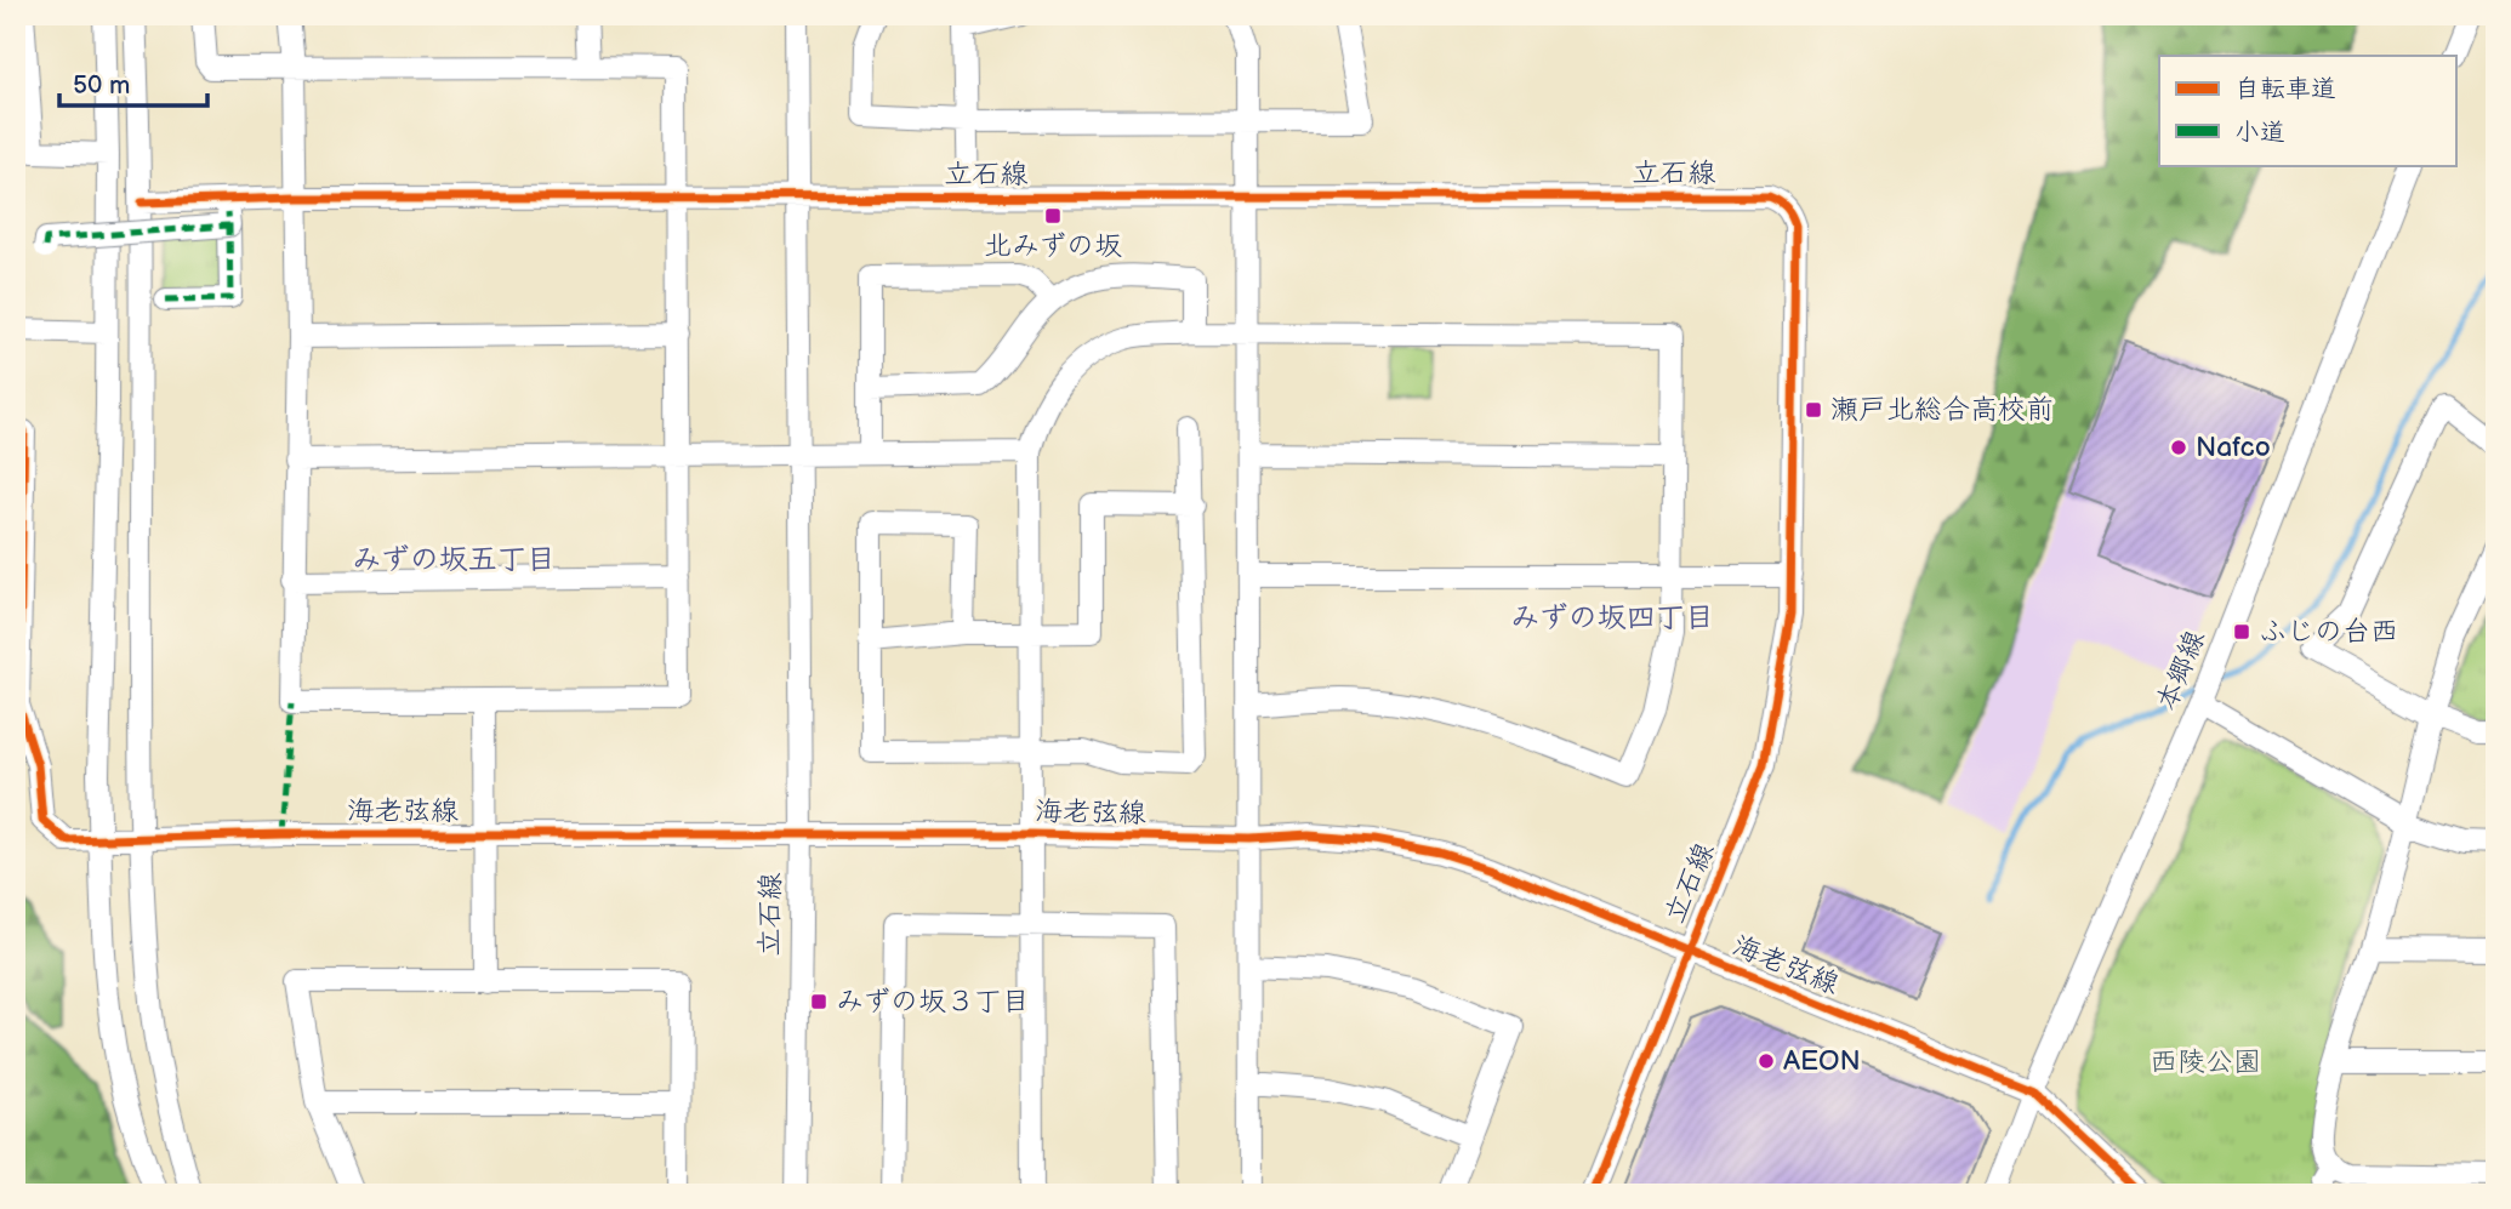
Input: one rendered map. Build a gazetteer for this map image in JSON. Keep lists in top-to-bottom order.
{
  "streets": {
    "street": ["立石線", "本郷線", "海老弦線"]
  },
  "crossings": [
    ["立石線", "海老弦線"],
    ["本郷線", "海老弦線"]
  ],
  "districts": ["みずの坂五丁目", "みずの坂四丁目"],
  "parks": ["西陵公園"],
  "places": {
    "transit": [
      "北みずの坂",
      "瀬戸北総合高校前",
      "ふじの台西",
      "みずの坂３丁目"
    ],
    "other": ["Nafco", "AEON"]
  },
  "legend": ["自転車道", "小道"],
  "scale_bar": "50 m"
}
